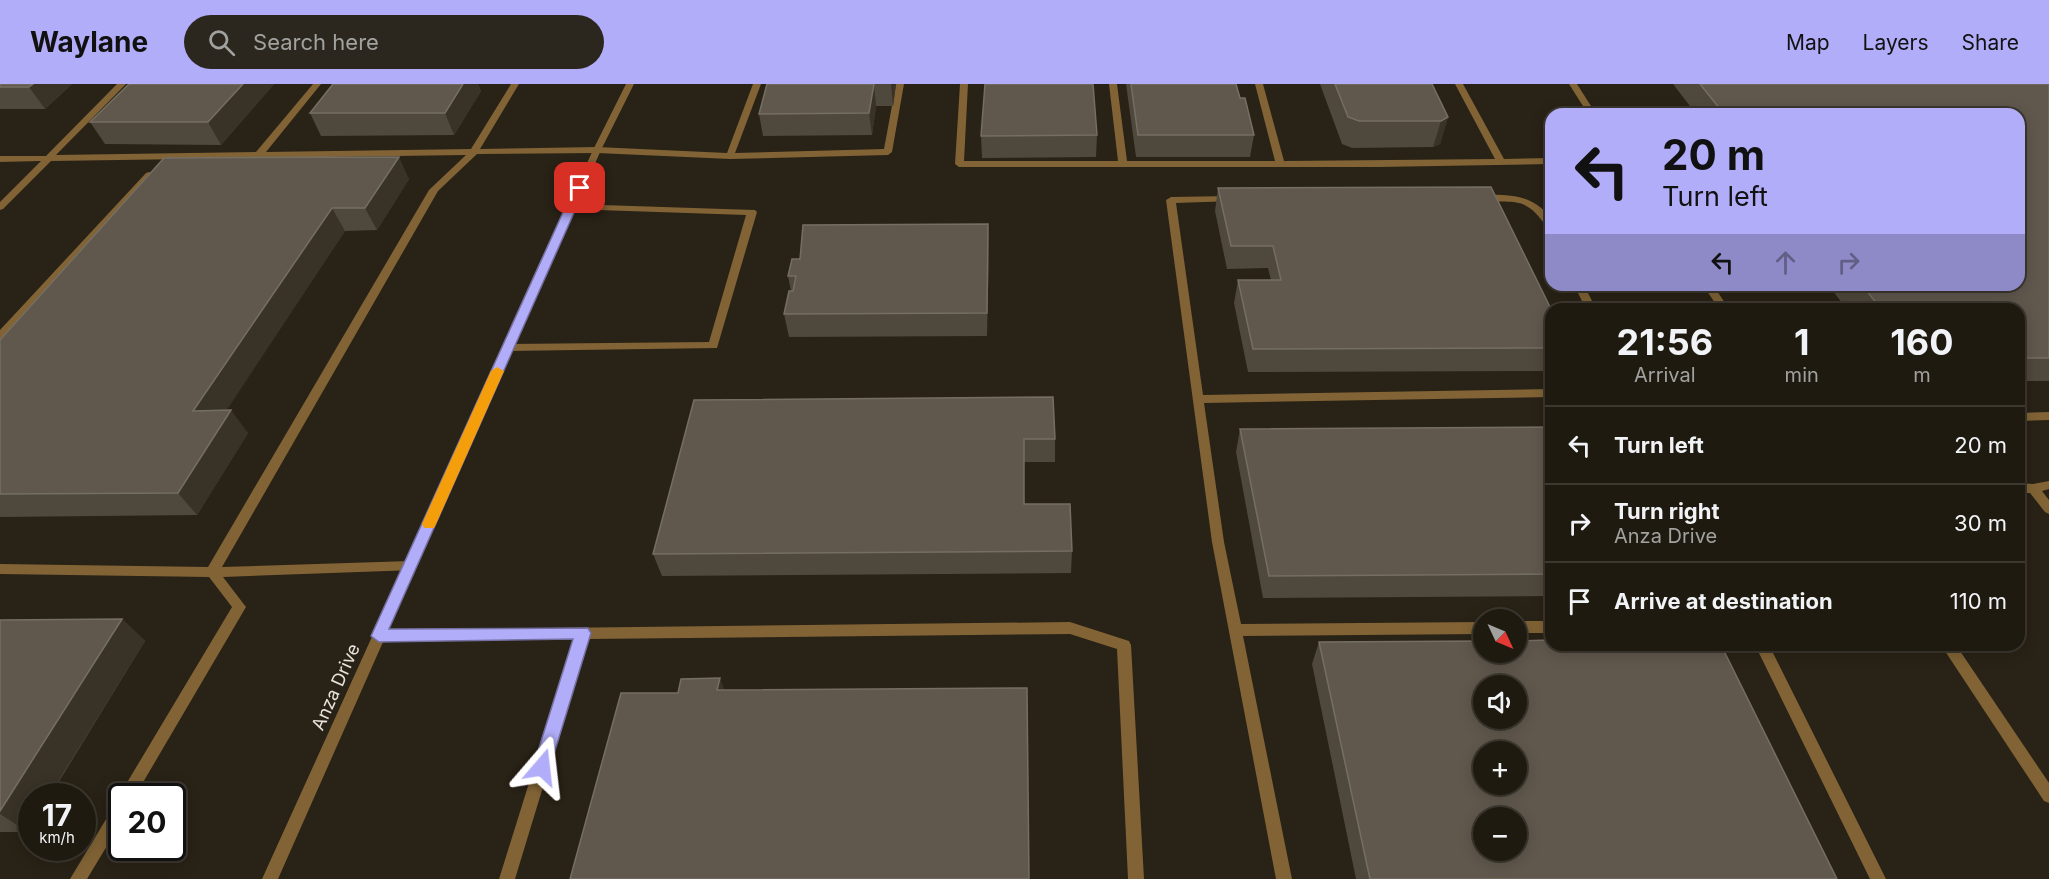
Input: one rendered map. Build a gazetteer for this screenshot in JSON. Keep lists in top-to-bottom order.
{
  "streets": {
    "street": ["Anza Drive"]
  },
  "north": "bottom right",
  "page": {
    "header": "Waylane",
    "search": "Search here",
    "nav": ["Map", "Layers", "Share"],
    "turn": ["20 m", "Turn left"],
    "eta": [
      "21:56",
      "Arrival",
      "1",
      "min",
      "160",
      "m"
    ],
    "list": [
      {
        "name": "Turn left",
        "value": "20 m"
      },
      {
        "name": "Turn right",
        "note": "Anza Drive",
        "value": "30 m"
      },
      {
        "name": "Arrive at destination",
        "value": "110 m"
      }
    ],
    "map_buttons": ["+", "−"],
    "speed": "17 km/h",
    "limit": "20"
  }
}
